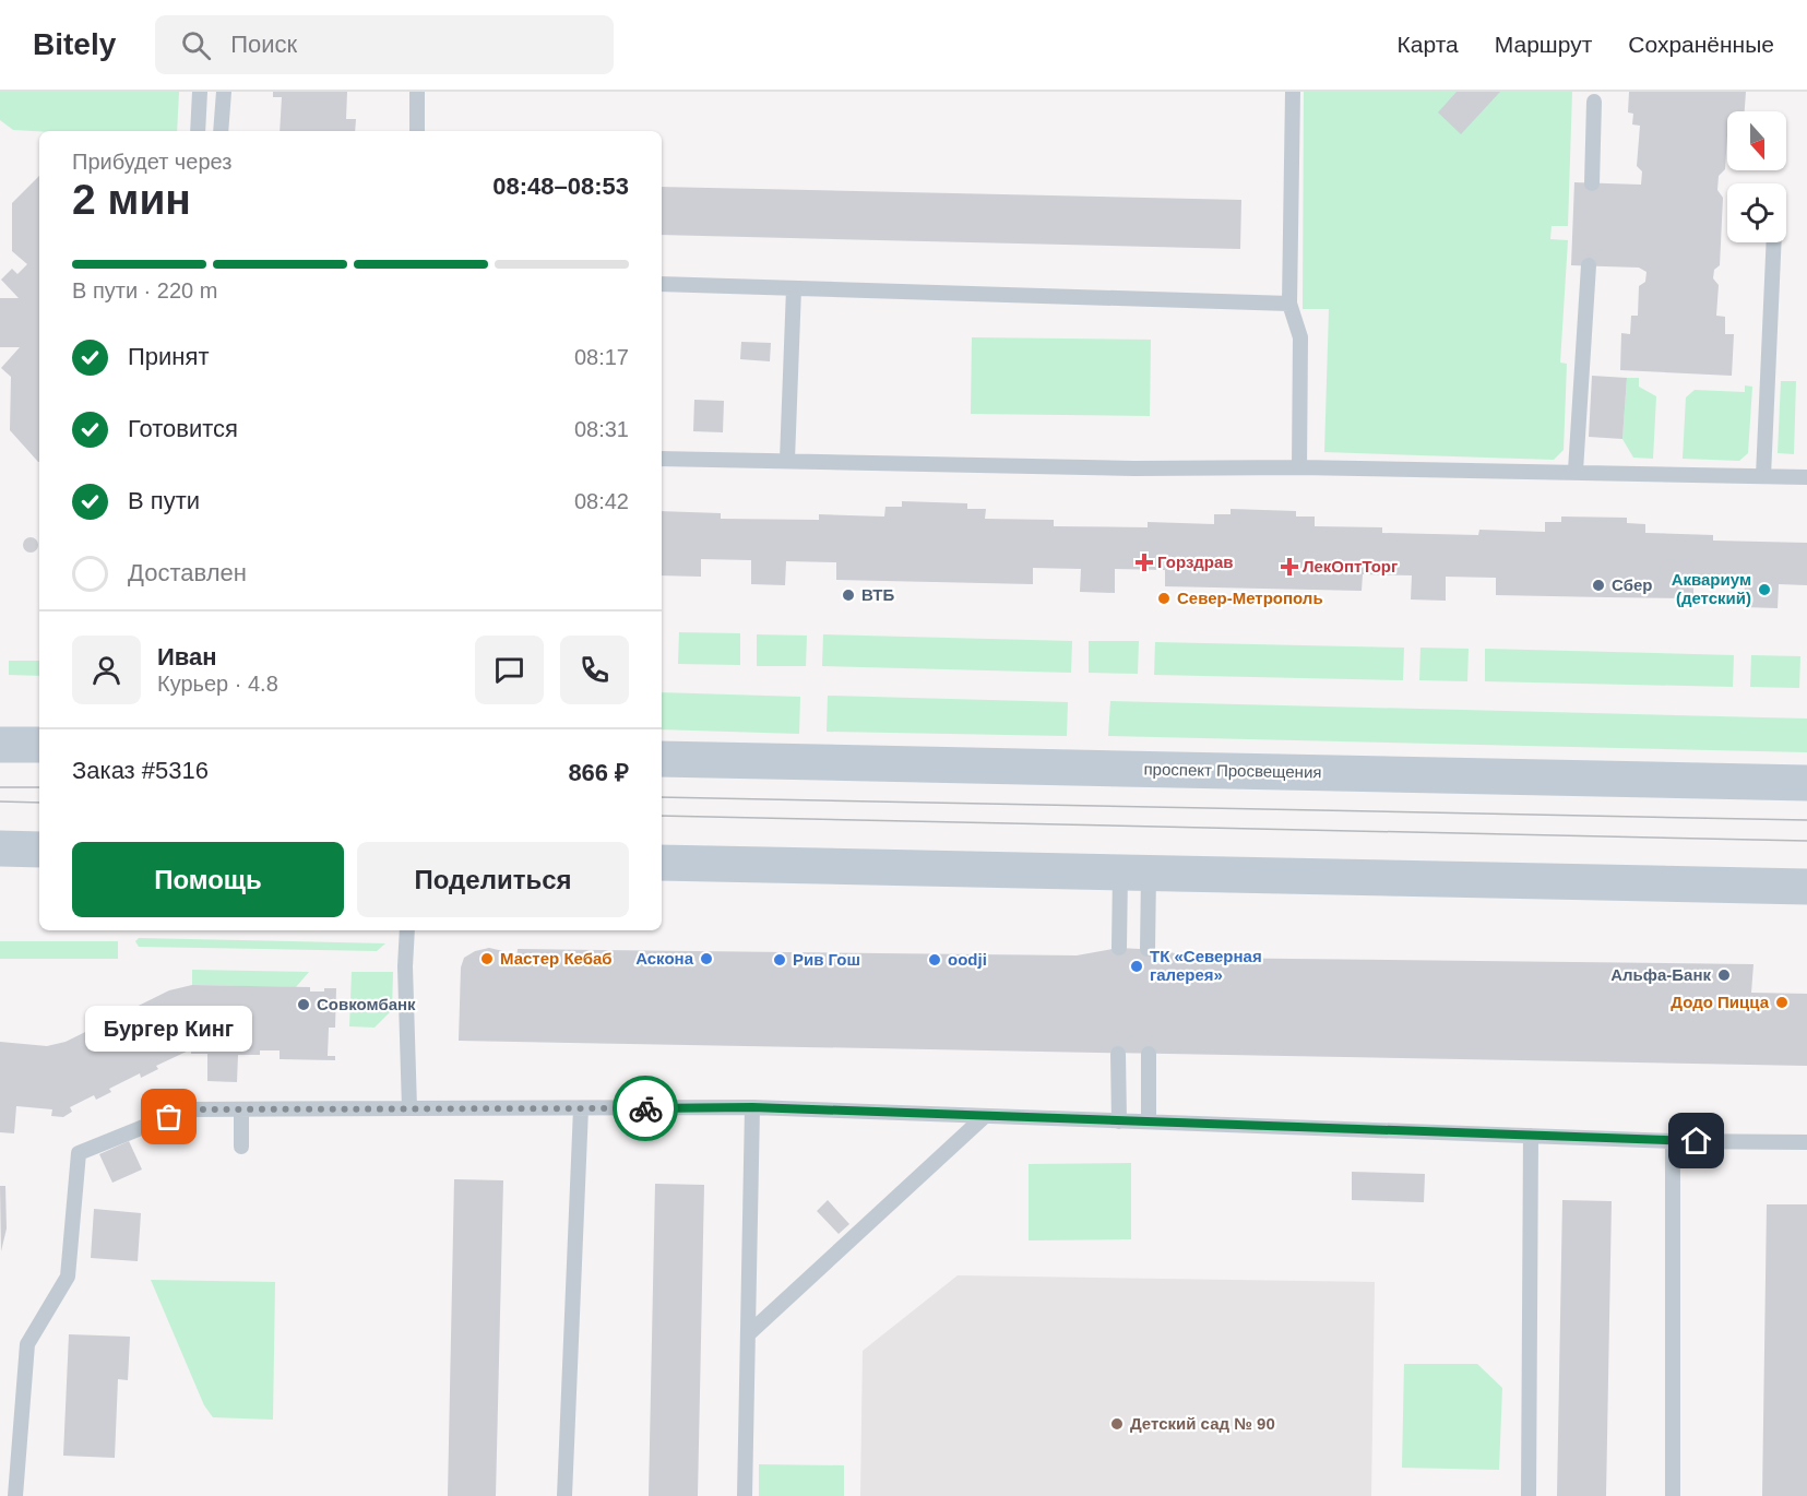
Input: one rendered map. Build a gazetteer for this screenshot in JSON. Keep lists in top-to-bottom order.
{
  "streets": {
    "main road": ["проспект Просвещения"]
  },
  "places": {
    "health": ["Горздрав", "ЛекОптТорг"],
    "other": [
      "Сбер",
      "Аквариум (детский)",
      "ВТБ",
      "Север-Метрополь",
      "Мастер Кебаб",
      "Аскона",
      "Рив Гош",
      "oodji",
      "ТК «Северная галерея»",
      "Альфа-Банк",
      "Додо Пицца",
      "Совкомбанк",
      "Бургер Кинг",
      "Детский сад № 90"
    ]
  },
  "north": "bottom",
  "page": {
    "header": "Bitely",
    "search": "Поиск",
    "nav": ["Карта", "Маршрут", "Сохранённые"],
    "heading": ["2 мин", "Прибудет через", "08:48–08:53"],
    "panel": [
      "Иван",
      "Курьер · 4.8",
      "Заказ #5316",
      "866 ₽"
    ],
    "bar": "В пути · 220 m",
    "list": [
      ["Принят", "08:17"],
      ["Готовится", "08:31"],
      ["В пути", "08:42"],
      "Доставлен"
    ],
    "buttons": ["Помощь", "Поделиться"],
    "bubble": "Бургер Кинг"
  }
}
